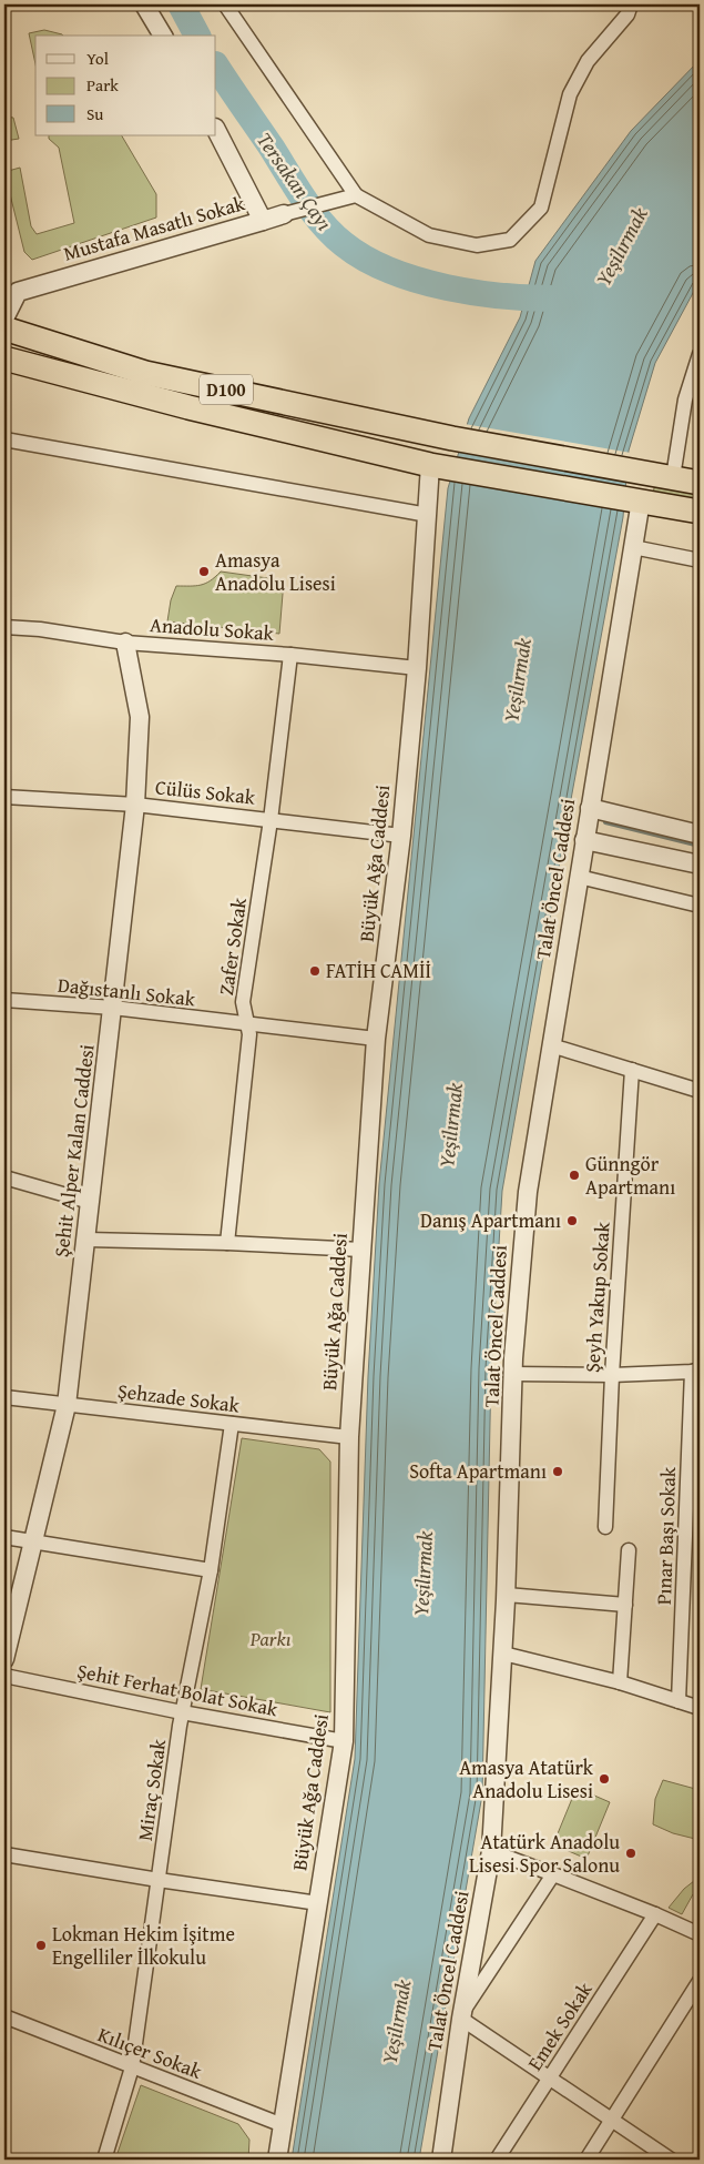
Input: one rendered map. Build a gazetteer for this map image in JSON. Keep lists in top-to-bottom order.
{
  "streets": {
    "highway": ["D100"],
    "street": [
      "Mustafa Masatlı Sokak",
      "Anadolu Sokak",
      "Cülüs Sokak",
      "Büyük Ağa Caddesi",
      "Talat Öncel Caddesi",
      "Zafer Sokak",
      "Dağıstanlı Sokak",
      "Şehit Alper Kalan Caddesi",
      "Şeyh Yakup Sokak",
      "Şehzade Sokak",
      "Pınar Başı Sokak",
      "Şehit Ferhat Bolat Sokak",
      "Miraç Sokak",
      "Emek Sokak",
      "Kılıçer Sokak"
    ]
  },
  "crossings": [
    ["D100", "Büyük Ağa Caddesi"],
    ["D100", "Talat Öncel Caddesi"],
    ["Anadolu Sokak", "Büyük Ağa Caddesi"],
    ["Anadolu Sokak", "Zafer Sokak"],
    ["Anadolu Sokak", "Şehit Alper Kalan Caddesi"],
    ["Cülüs Sokak", "Büyük Ağa Caddesi"],
    ["Cülüs Sokak", "Zafer Sokak"],
    ["Cülüs Sokak", "Şehit Alper Kalan Caddesi"],
    ["Büyük Ağa Caddesi", "Dağıstanlı Sokak"],
    ["Büyük Ağa Caddesi", "Şehzade Sokak"],
    ["Büyük Ağa Caddesi", "Şehit Ferhat Bolat Sokak"],
    ["Büyük Ağa Caddesi", "Kılıçer Sokak"],
    ["Zafer Sokak", "Dağıstanlı Sokak"],
    ["Dağıstanlı Sokak", "Şehit Alper Kalan Caddesi"],
    ["Şehit Alper Kalan Caddesi", "Şehzade Sokak"],
    ["Şehzade Sokak", "Miraç Sokak"],
    ["Şehit Ferhat Bolat Sokak", "Miraç Sokak"],
    ["Miraç Sokak", "Kılıçer Sokak"]
  ],
  "water": ["Tersakan Çayı", "Yeşilırmak"],
  "parks": ["Parkı"],
  "places": [
    "Amasya Anadolu Lisesi",
    "FATİH CAMİİ",
    "Günngör Apartmanı",
    "Danış Apartmanı",
    "Softa Apartmanı",
    "Amasya Atatürk Anadolu Lisesi",
    "Atatürk Anadolu Lisesi Spor Salonu",
    "Lokman Hekim İşitme Engelliler İlkokulu"
  ],
  "legend": ["Yol", "Park", "Su"]
}
